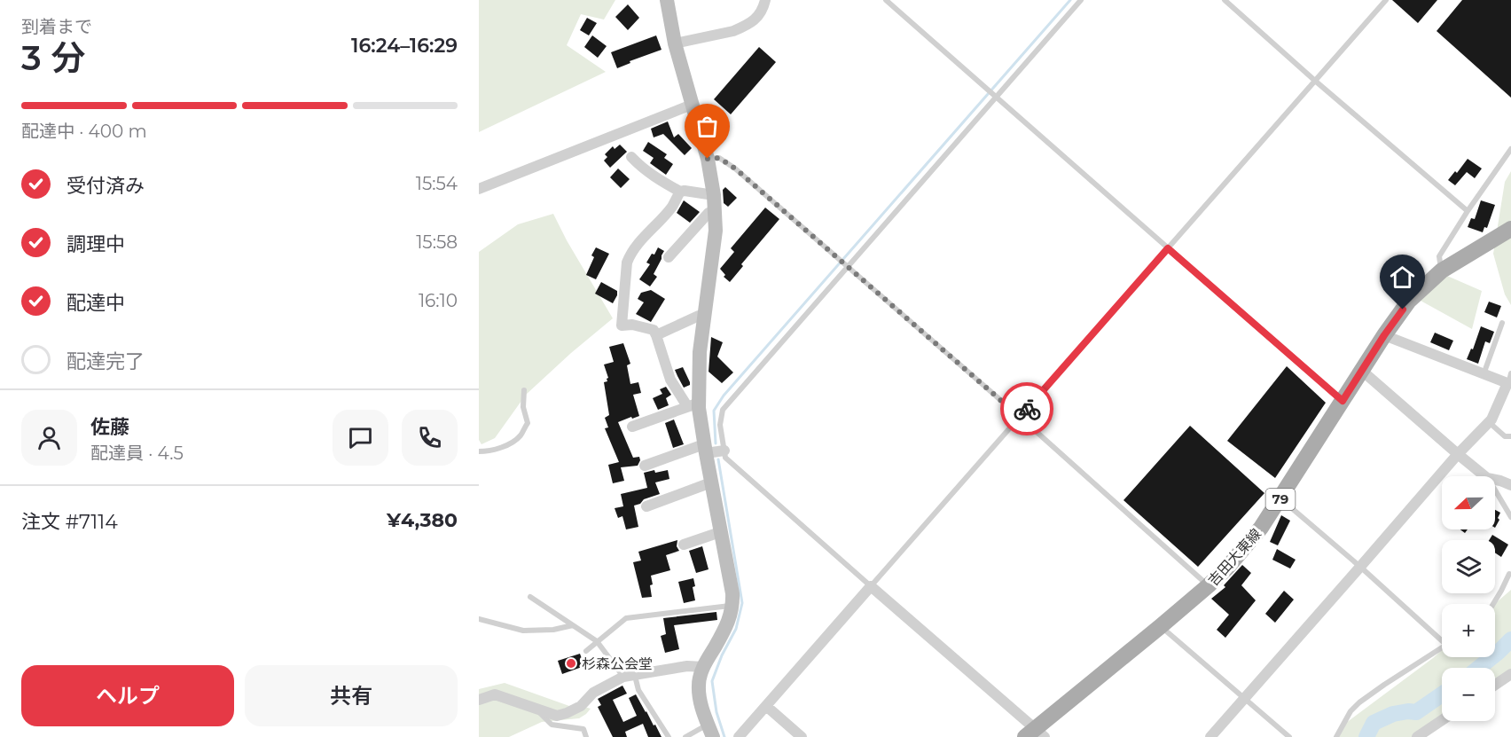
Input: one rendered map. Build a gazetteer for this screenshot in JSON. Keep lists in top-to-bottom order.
{
  "streets": {
    "main road": ["79", "吉田大東線"]
  },
  "places": ["杉森公会堂"],
  "north": "left",
  "page": {
    "heading": ["3 分", "到着まで", "16:24–16:29"],
    "panel": [
      "佐藤",
      "配達員 · 4.5",
      "注文 #7114",
      "¥4,380"
    ],
    "bar": "配達中 · 400 m",
    "list": [
      ["受付済み", "15:54"],
      ["調理中", "15:58"],
      ["配達中", "16:10"],
      "配達完了"
    ],
    "map_buttons": ["+", "−"],
    "buttons": ["ヘルプ", "共有"]
  }
}
